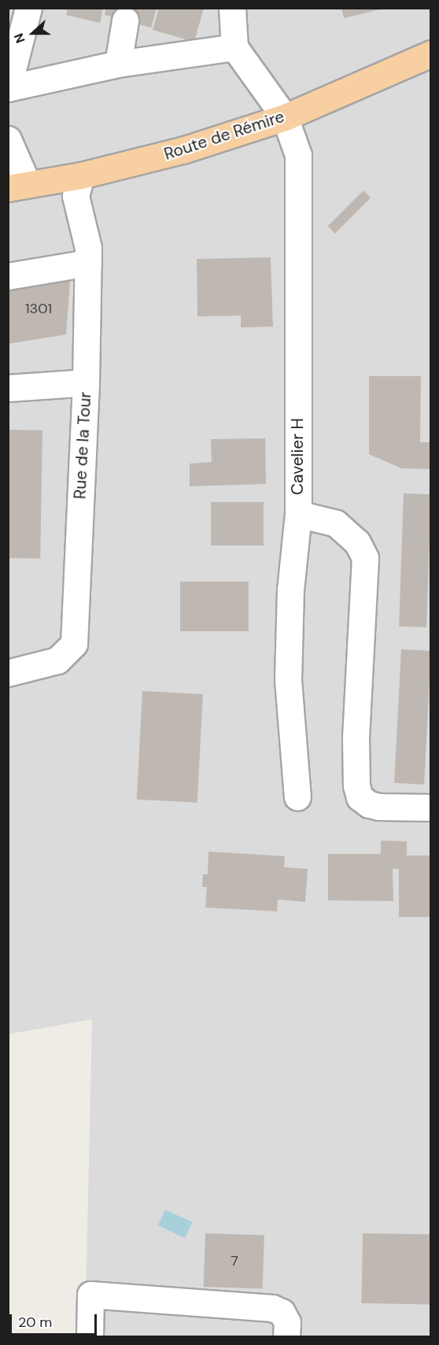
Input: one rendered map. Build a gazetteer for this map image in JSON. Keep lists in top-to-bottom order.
{
  "streets": {
    "main road": ["Route de Rémire"],
    "street": ["Rue de la Tour", "Cavelier H"]
  },
  "crossings": [
    ["Route de Rémire", "Rue de la Tour"],
    ["Route de Rémire", "Cavelier H"]
  ],
  "house_numbers": ["1301", "7"],
  "scale_bar": "20 m",
  "north": "left"
}
